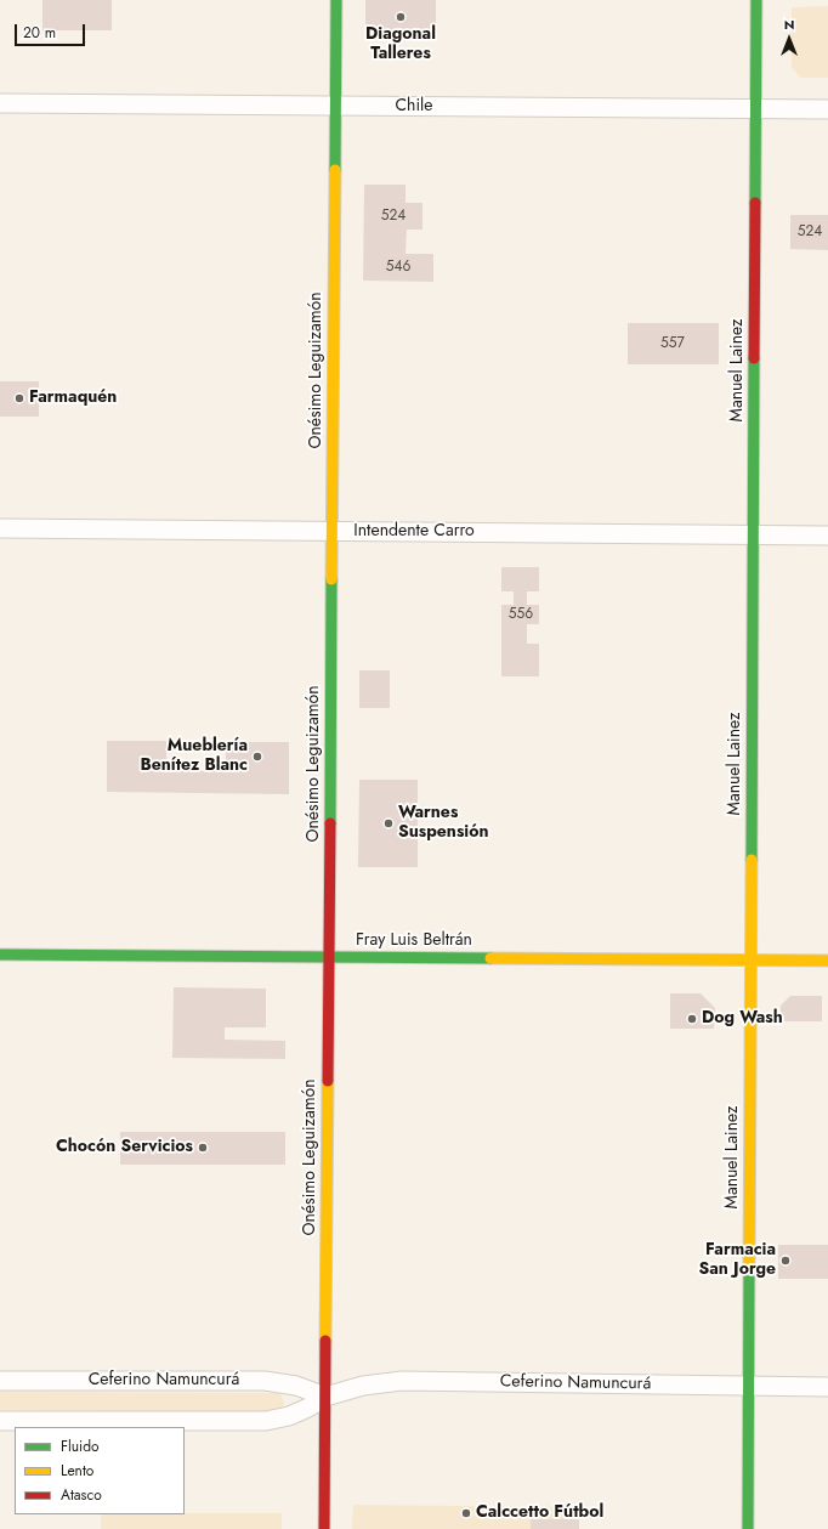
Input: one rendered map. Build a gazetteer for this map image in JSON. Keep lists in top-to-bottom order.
{
  "streets": {
    "street": [
      "Chile",
      "Onésimo Leguizamón",
      "Manuel Lainez",
      "Intendente Carro",
      "Fray Luis Beltrán",
      "Ceferino Namuncurá"
    ]
  },
  "crossings": [
    ["Chile", "Onésimo Leguizamón"],
    ["Chile", "Manuel Lainez"],
    ["Onésimo Leguizamón", "Intendente Carro"],
    ["Onésimo Leguizamón", "Fray Luis Beltrán"],
    ["Onésimo Leguizamón", "Ceferino Namuncurá"],
    ["Manuel Lainez", "Intendente Carro"],
    ["Manuel Lainez", "Fray Luis Beltrán"],
    ["Manuel Lainez", "Ceferino Namuncurá"]
  ],
  "places": [
    "Diagonal Talleres",
    "Farmaquén",
    "Mueblería Benítez Blanc",
    "Warnes Suspensión",
    "Dog Wash",
    "Chocón Servicios",
    "Farmacia San Jorge",
    "Calccetto Fútbol"
  ],
  "house_numbers": [
    "524",
    "524",
    "546",
    "557",
    "556"
  ],
  "legend": ["Fluido", "Lento", "Atasco"],
  "scale_bar": "20 m",
  "north": "top"
}
